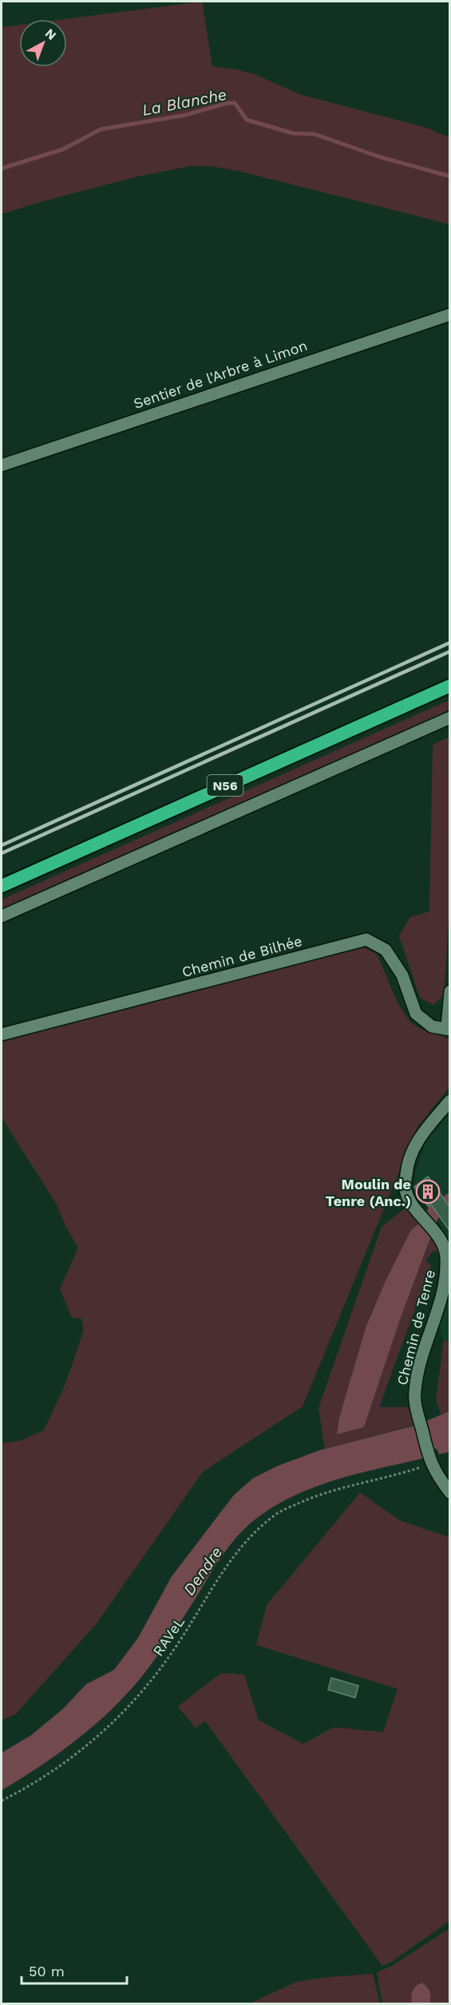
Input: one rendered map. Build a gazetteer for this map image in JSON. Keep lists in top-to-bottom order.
{
  "streets": {
    "highway": ["N56"],
    "street": ["Sentier de l'Arbre à Limon", "Chemin de Bilhée", "Chemin de Tenre"],
    "path": ["RAVeL"]
  },
  "crossings": [
    ["Chemin de Tenre", "RAVeL"]
  ],
  "water": ["La Blanche", "Dendre"],
  "places": {
    "building": ["Moulin de Tenre (Anc.)"]
  },
  "scale_bar": "50 m",
  "north": "top right"
}
